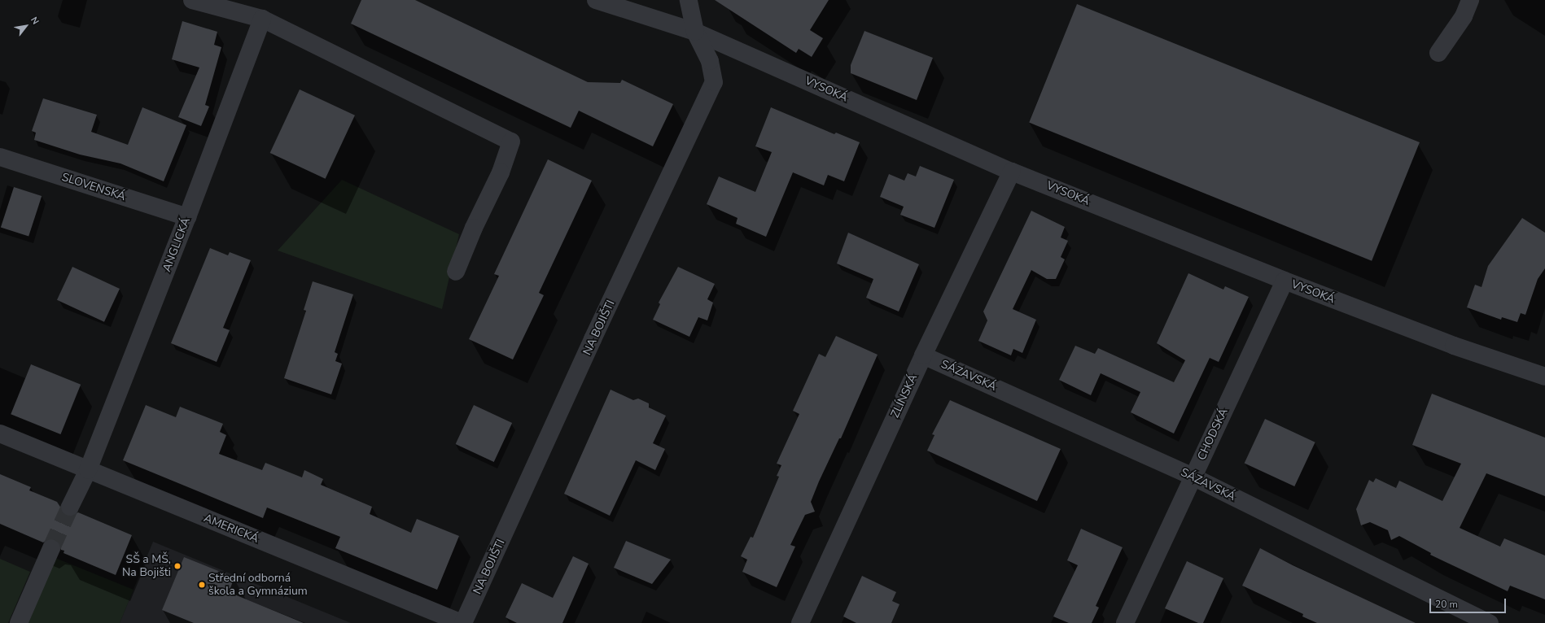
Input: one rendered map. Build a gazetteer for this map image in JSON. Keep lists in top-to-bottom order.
{
  "streets": {
    "street": [
      "VYSOKÁ",
      "SLOVENSKÁ",
      "ANGLICKÁ",
      "NA BOJIŠTI",
      "SÁZAVSKÁ",
      "ZLÍNSKÁ",
      "CHODSKÁ",
      "AMERICKÁ"
    ]
  },
  "crossings": [
    ["VYSOKÁ", "NA BOJIŠTI"],
    ["VYSOKÁ", "ZLÍNSKÁ"],
    ["VYSOKÁ", "CHODSKÁ"],
    ["SLOVENSKÁ", "ANGLICKÁ"],
    ["ANGLICKÁ", "AMERICKÁ"],
    ["NA BOJIŠTI", "AMERICKÁ"],
    ["SÁZAVSKÁ", "ZLÍNSKÁ"],
    ["SÁZAVSKÁ", "CHODSKÁ"]
  ],
  "places": ["SŠ a MŠ, Na Bojišti", "Střední odborná škola a Gymnázium"],
  "scale_bar": "20 m",
  "north": "top right"
}
